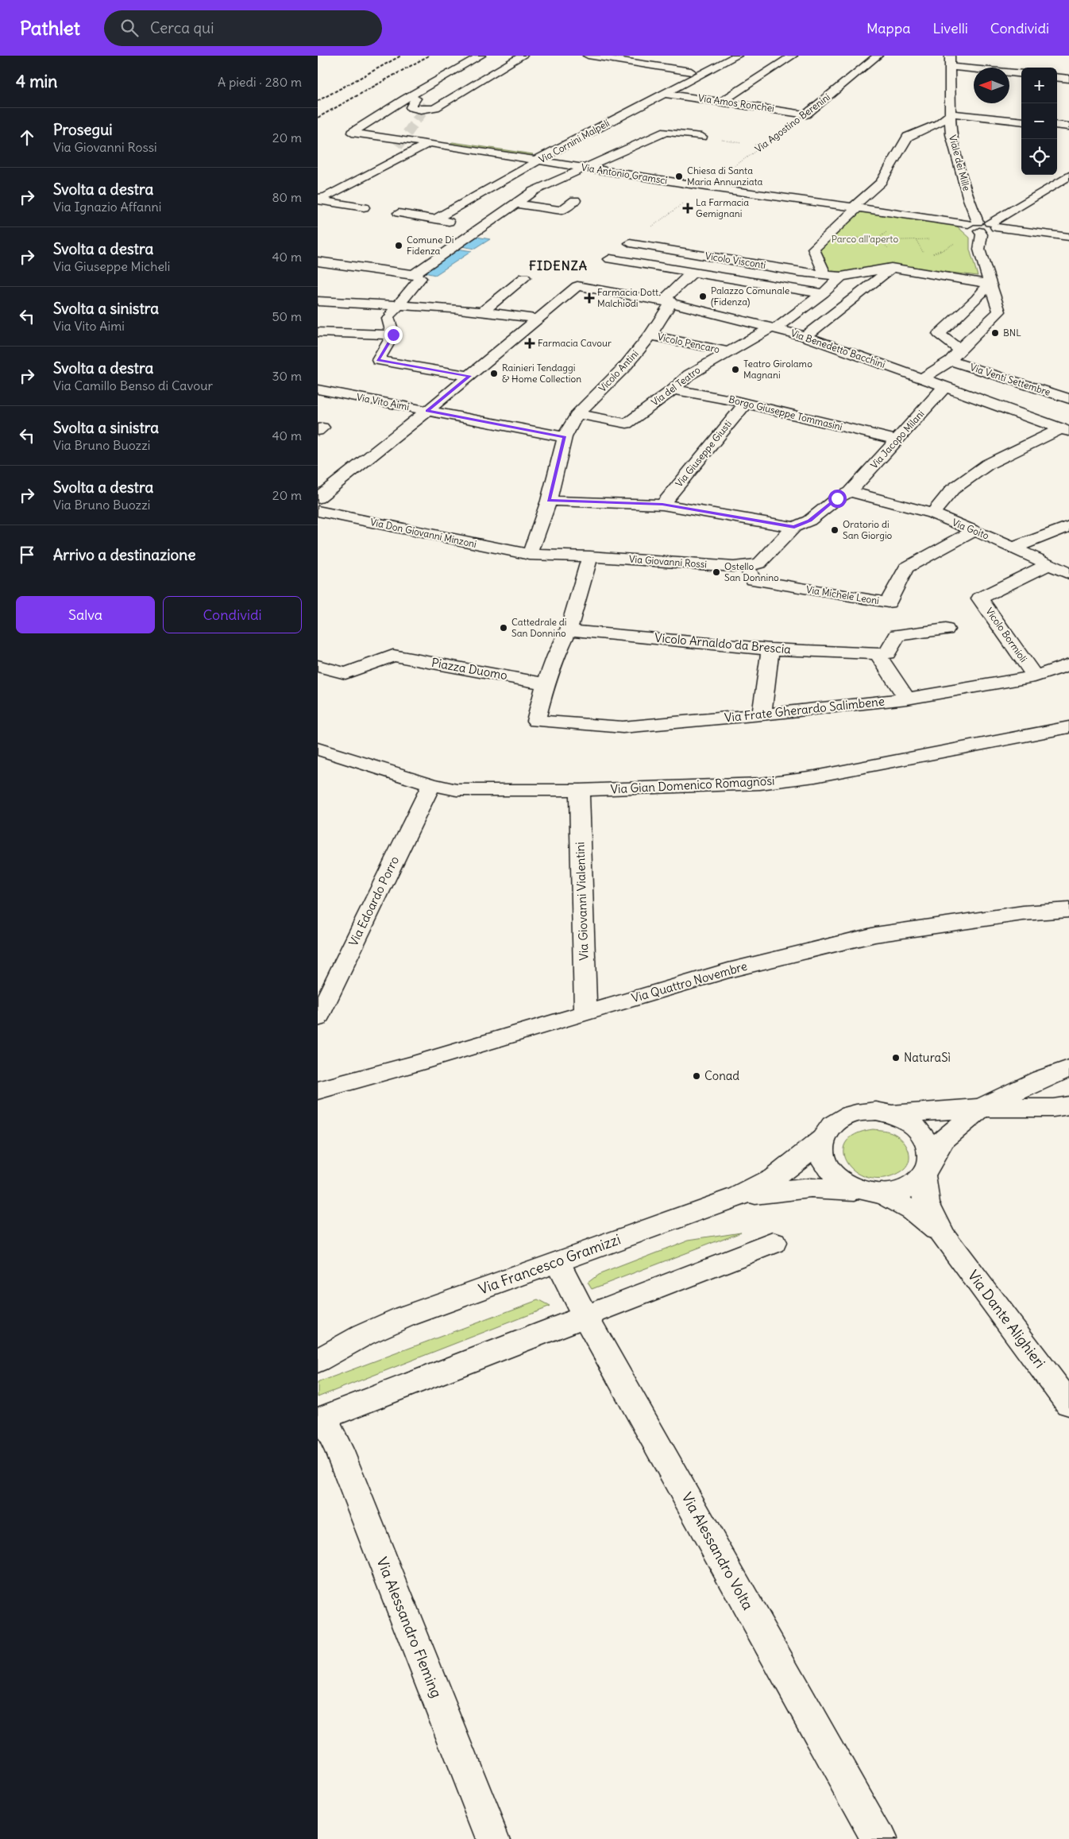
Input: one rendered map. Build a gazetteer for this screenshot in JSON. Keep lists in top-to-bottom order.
{
  "streets": {
    "street": [
      "Via Amos Ronchei",
      "Via Agostino Berenini",
      "Via Cornini Malpeli",
      "Viale dei Mille",
      "Via Antonio Gramsci",
      "Vicolo Visconti",
      "Vicolo Pencaro",
      "Via Benedetto Bacchini",
      "Vicolo Antini",
      "Via Venti Settembre",
      "Via del Teatro",
      "Via Vito Aimi",
      "Borgo Giuseppe Tommasini",
      "Via Jacopo Milani",
      "Via Giuseppe Giusti",
      "Via Goito",
      "Via Don Giovanni Minzoni",
      "Via Giovanni Rossi",
      "Via Michele Leoni",
      "Vicolo Bormioli",
      "Vicolo Arnaldo da Brescia",
      "Piazza Duomo",
      "Via Frate Gherardo Salimbene",
      "Via Gian Domenico Romagnosi",
      "Via Edoardo Porro",
      "Via Giovanni Vialentini",
      "Via Quattro Novembre",
      "Via Francesco Gramizzi",
      "Via Dante Alighieri",
      "Via Alessandro Volta",
      "Via Alessandro Fleming"
    ]
  },
  "crossings": [
    ["Via Amos Ronchei", "Via Agostino Berenini"],
    ["Via Amos Ronchei", "Via Cornini Malpeli"],
    ["Via Agostino Berenini", "Via Antonio Gramsci"],
    ["Via Cornini Malpeli", "Via Antonio Gramsci"],
    ["Viale dei Mille", "Via Antonio Gramsci"],
    ["Vicolo Visconti", "Via del Teatro"],
    ["Vicolo Pencaro", "Vicolo Antini"],
    ["Vicolo Pencaro", "Via del Teatro"],
    ["Via Benedetto Bacchini", "Vicolo Antini"],
    ["Via Benedetto Bacchini", "Via del Teatro"],
    ["Via Benedetto Bacchini", "Via Jacopo Milani"],
    ["Vicolo Antini", "Via del Teatro"],
    ["Vicolo Antini", "Via Vito Aimi"],
    ["Vicolo Antini", "Via Don Giovanni Minzoni"],
    ["Via del Teatro", "Borgo Giuseppe Tommasini"],
    ["Borgo Giuseppe Tommasini", "Via Jacopo Milani"],
    ["Borgo Giuseppe Tommasini", "Via Giuseppe Giusti"],
    ["Via Jacopo Milani", "Via Goito"],
    ["Via Jacopo Milani", "Via Giovanni Rossi"],
    ["Via Goito", "Via Giovanni Rossi"],
    ["Via Goito", "Via Michele Leoni"],
    ["Via Goito", "Vicolo Bormioli"],
    ["Via Don Giovanni Minzoni", "Via Giovanni Rossi"],
    ["Via Giovanni Rossi", "Via Michele Leoni"],
    ["Vicolo Bormioli", "Via Frate Gherardo Salimbene"],
    ["Piazza Duomo", "Via Frate Gherardo Salimbene"],
    ["Via Gian Domenico Romagnosi", "Via Edoardo Porro"],
    ["Via Gian Domenico Romagnosi", "Via Giovanni Vialentini"],
    ["Via Giovanni Vialentini", "Via Quattro Novembre"],
    ["Via Francesco Gramizzi", "Via Dante Alighieri"],
    ["Via Francesco Gramizzi", "Via Alessandro Volta"]
  ],
  "districts": ["FIDENZA"],
  "parks": ["Parco all'aperto"],
  "places": {
    "other": [
      "Chiesa di Santa Maria Annunziata",
      "Comune Di Fidenza",
      "Palazzo Comunale (Fidenza)",
      "BNL",
      "Teatro Girolamo Magnani",
      "Rainieri Tendaggi & Home Collection",
      "Oratorio di San Giorgio",
      "Ostello San Donnino",
      "Cattedrale di San Donnino",
      "NaturaSì",
      "Conad"
    ],
    "health": ["La Farmacia Gemignani", "Farmacia Dott. Malchiodi", "Farmacia Cavour"]
  },
  "north": "left",
  "page": {
    "header": "Pathlet",
    "search": "Cerca qui",
    "nav": ["Mappa", "Livelli", "Condividi"],
    "heading": ["4 min", "A piedi · 280 m"],
    "map_buttons": ["+", "−"],
    "list": [
      ["Prosegui", "Via Giovanni Rossi", "20 m"],
      ["Svolta a destra", "Via Ignazio Affanni", "80 m"],
      ["Svolta a destra", "Via Giuseppe Micheli", "40 m"],
      ["Svolta a sinistra", "Via Vito Aimi", "50 m"],
      ["Svolta a destra", "Via Camillo Benso di Cavour", "30 m"],
      ["Svolta a sinistra", "Via Bruno Buozzi", "40 m"],
      ["Svolta a destra", "Via Bruno Buozzi", "20 m"],
      "Arrivo a destinazione"
    ],
    "buttons": ["Salva", "Condividi"]
  }
}
